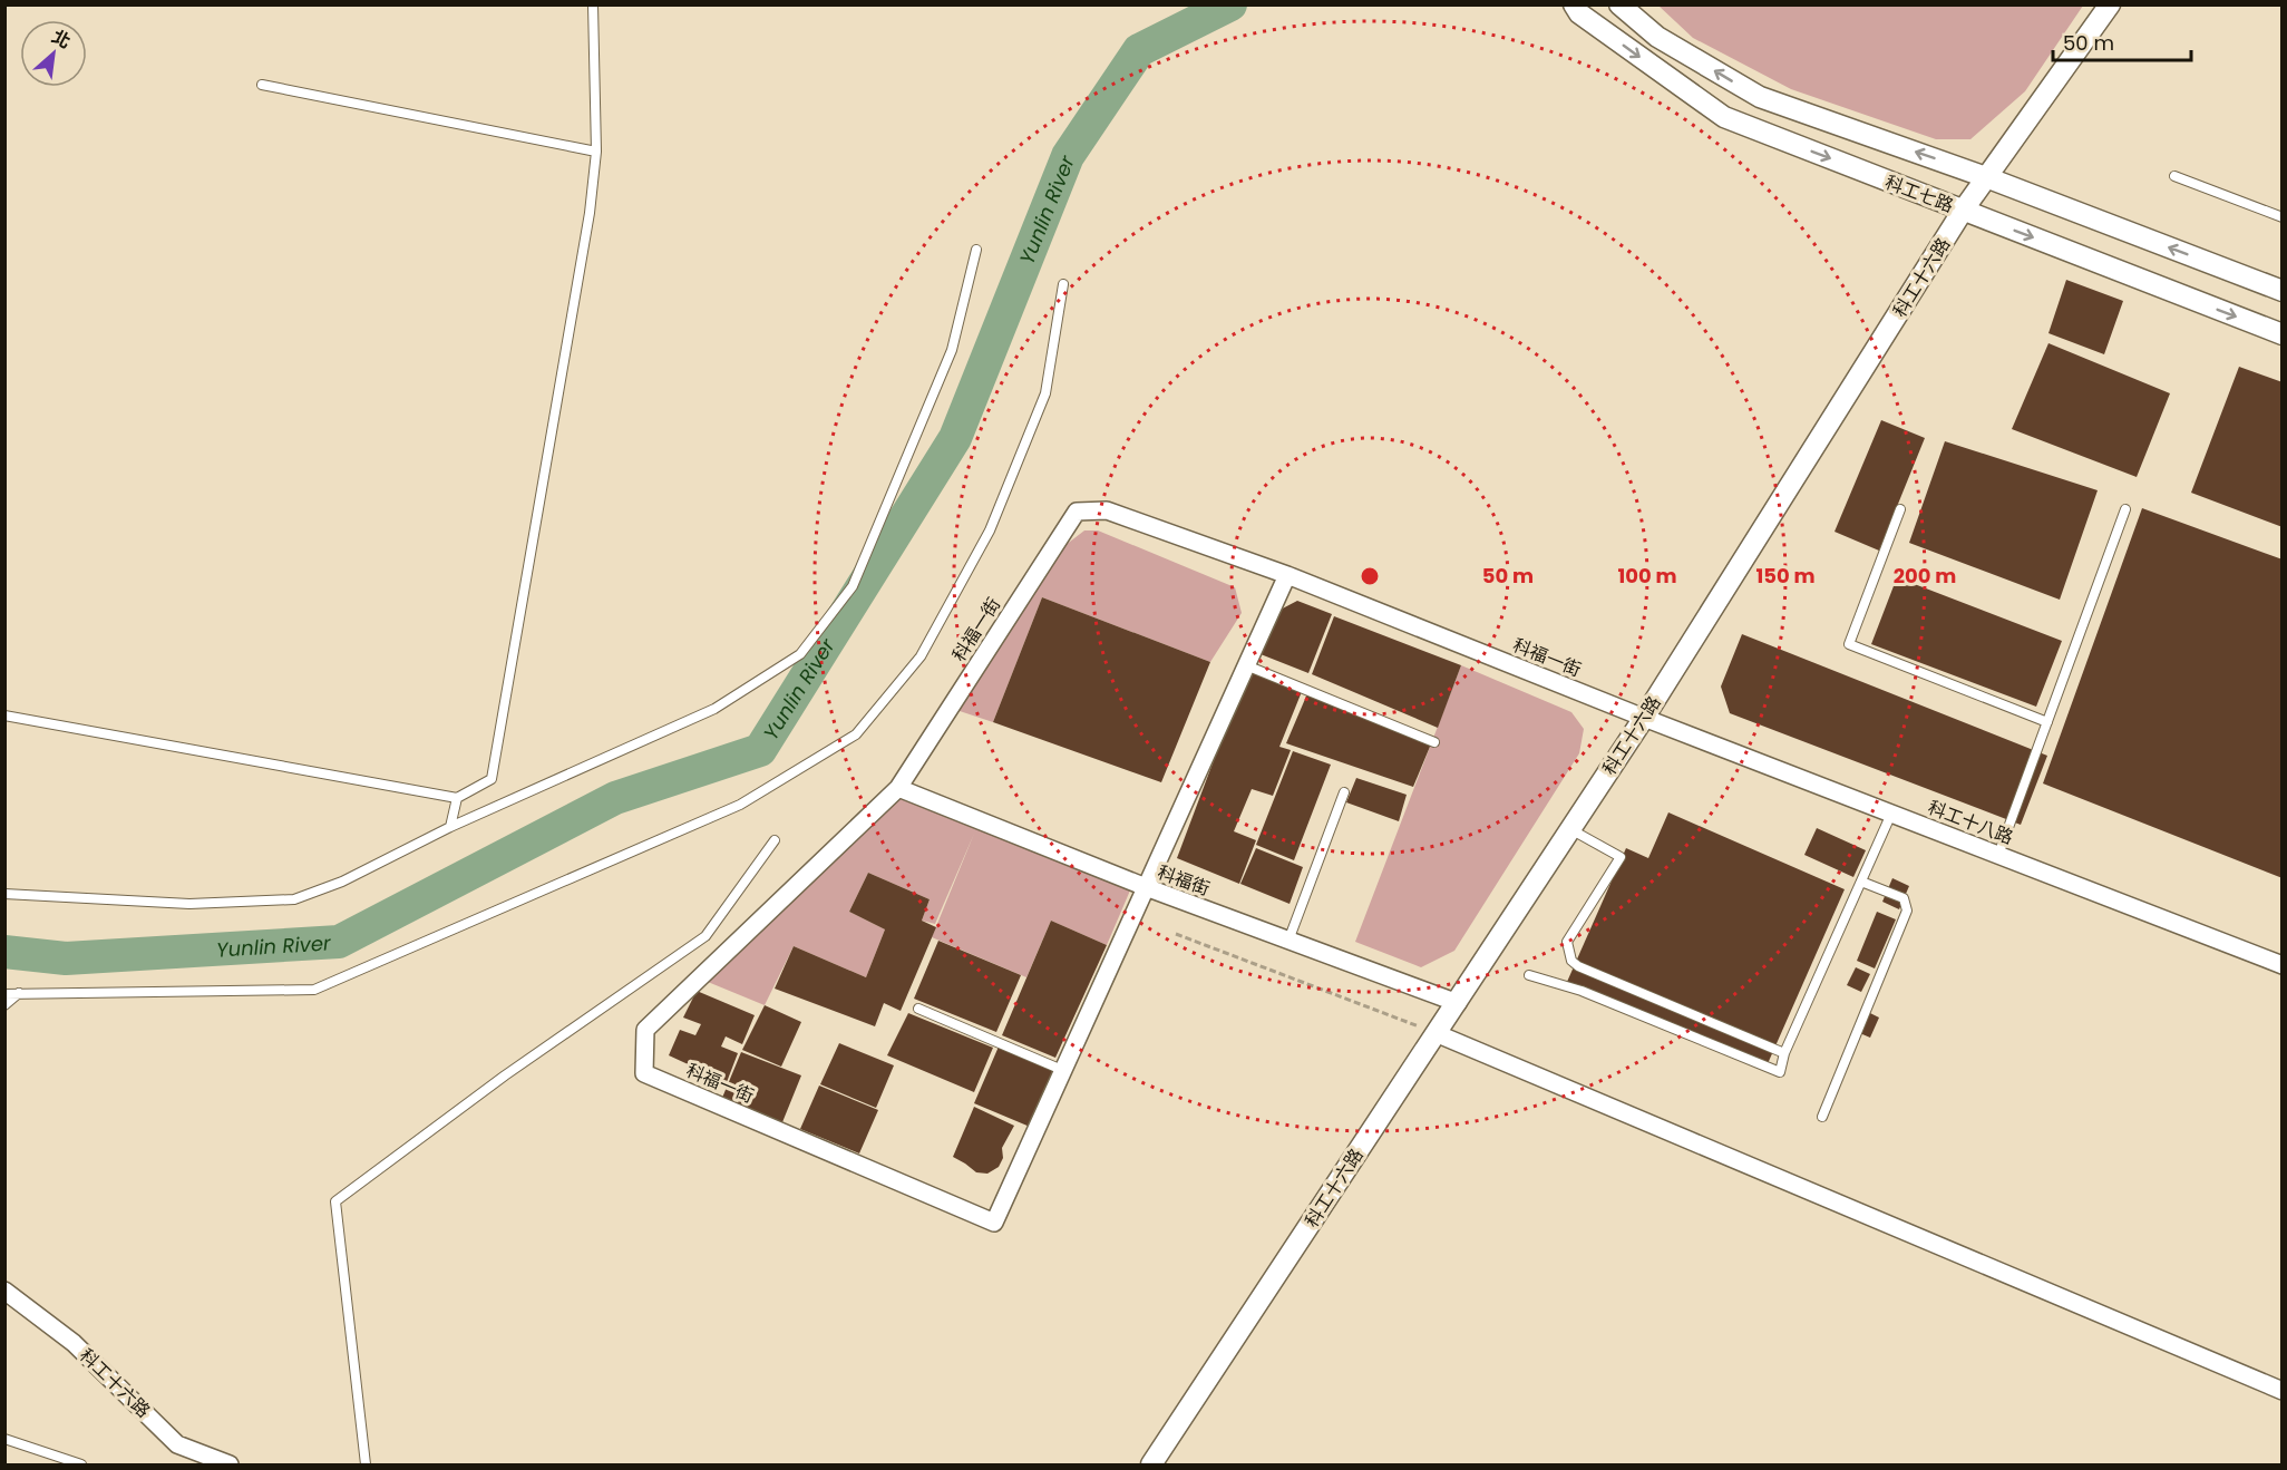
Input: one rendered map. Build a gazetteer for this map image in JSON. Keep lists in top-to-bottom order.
{
  "streets": {
    "street": [
      "科工七路",
      "科工十六路",
      "科福一街",
      "科工十八路",
      "科福街"
    ]
  },
  "crossings": [
    ["科工七路", "科工十六路"],
    ["科工十六路", "科福一街"],
    ["科工十六路", "科工十八路"],
    ["科工十六路", "科福街"],
    ["科福一街", "科工十八路"],
    ["科福一街", "科福街"]
  ],
  "water": ["Yunlin River"],
  "scale_bar": "50 m",
  "north": "top right",
  "rings": [
    "50 m",
    "100 m",
    "150 m",
    "200 m"
  ]
}
